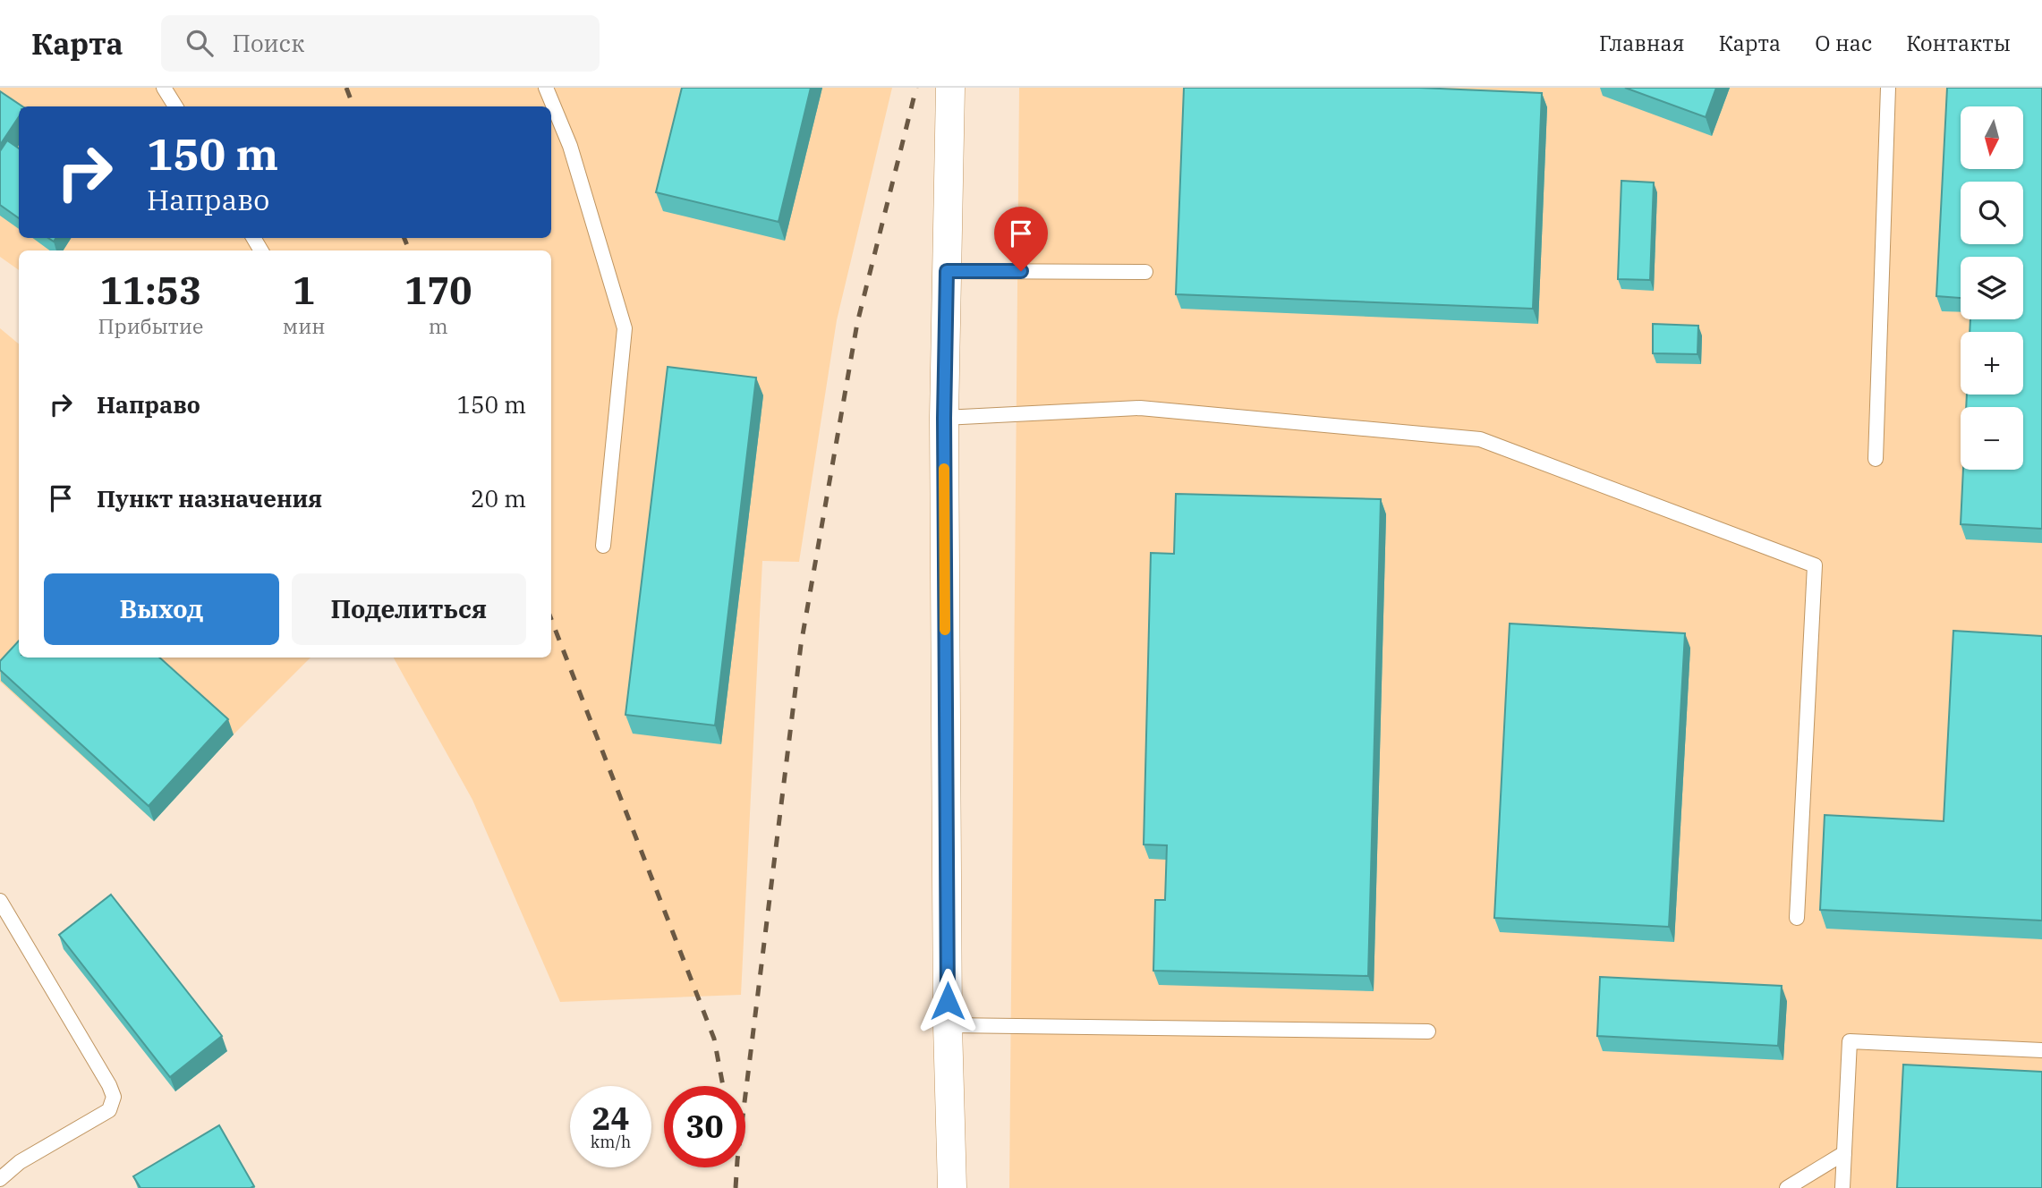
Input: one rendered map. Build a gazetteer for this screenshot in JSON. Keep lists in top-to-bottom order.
{
  "north": "bottom",
  "page": {
    "header": "Карта",
    "search": "Поиск",
    "nav": [
      "Главная",
      "Карта",
      "О нас",
      "Контакты"
    ],
    "map_buttons": ["+", "−"],
    "turn": ["150 m", "Направо"],
    "eta": [
      "11:53",
      "Прибытие",
      "1",
      "мин",
      "170",
      "m"
    ],
    "list": [
      {
        "name": "Направо",
        "value": "150 m"
      },
      {
        "name": "Пункт назначения",
        "value": "20 m"
      }
    ],
    "buttons": ["Выход", "Поделиться"],
    "speed": "24 km/h",
    "limit": "30"
  }
}
